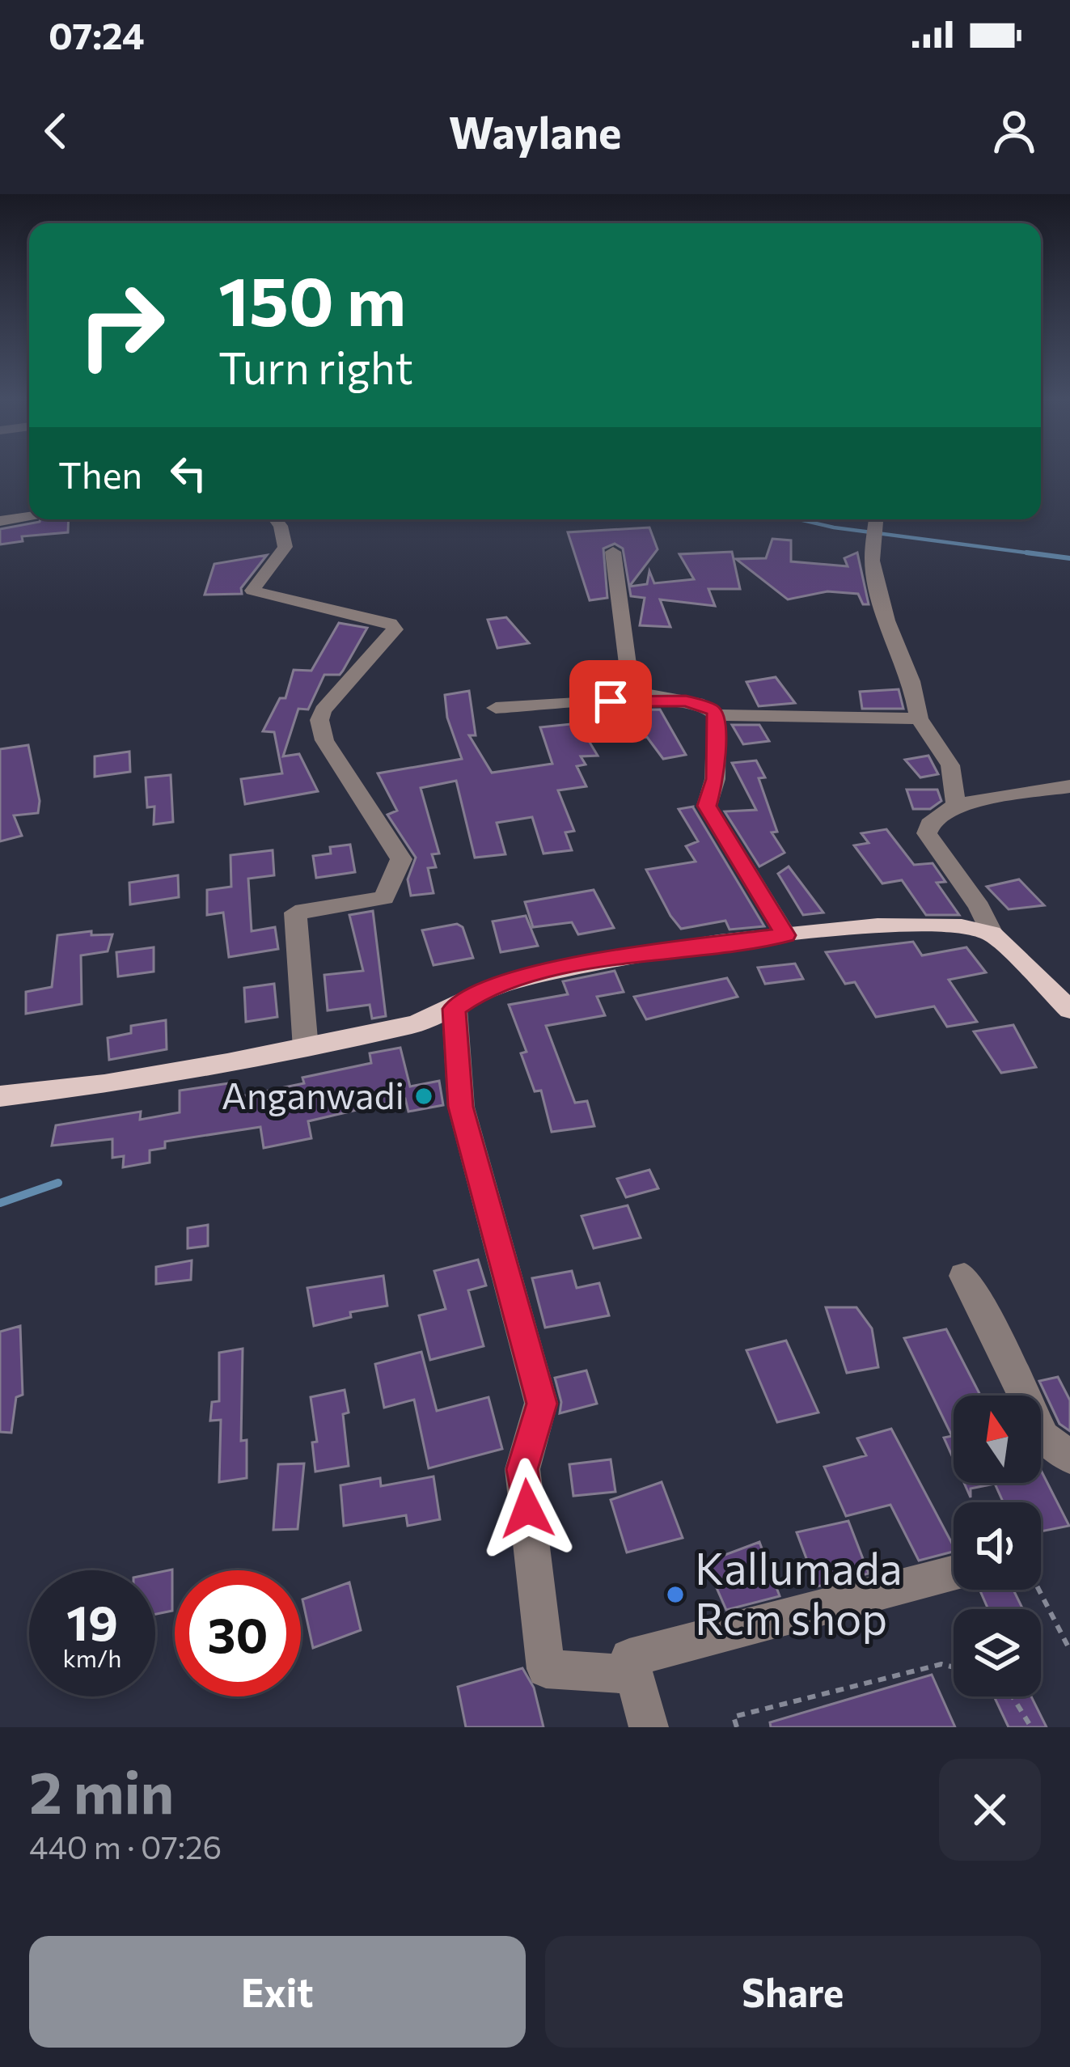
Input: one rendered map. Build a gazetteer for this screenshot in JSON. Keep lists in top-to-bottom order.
{
  "places": ["Anganwadi", "Kallumada Rcm shop"],
  "north": "top",
  "page": {
    "status": "07:24",
    "header": "Waylane",
    "turn": ["150 m", "Turn right"],
    "then": "Then",
    "speed": "19 km/h",
    "limit": "30",
    "heading": ["2 min", "440 m · 07:26"],
    "buttons": ["Exit", "Share"]
  }
}
